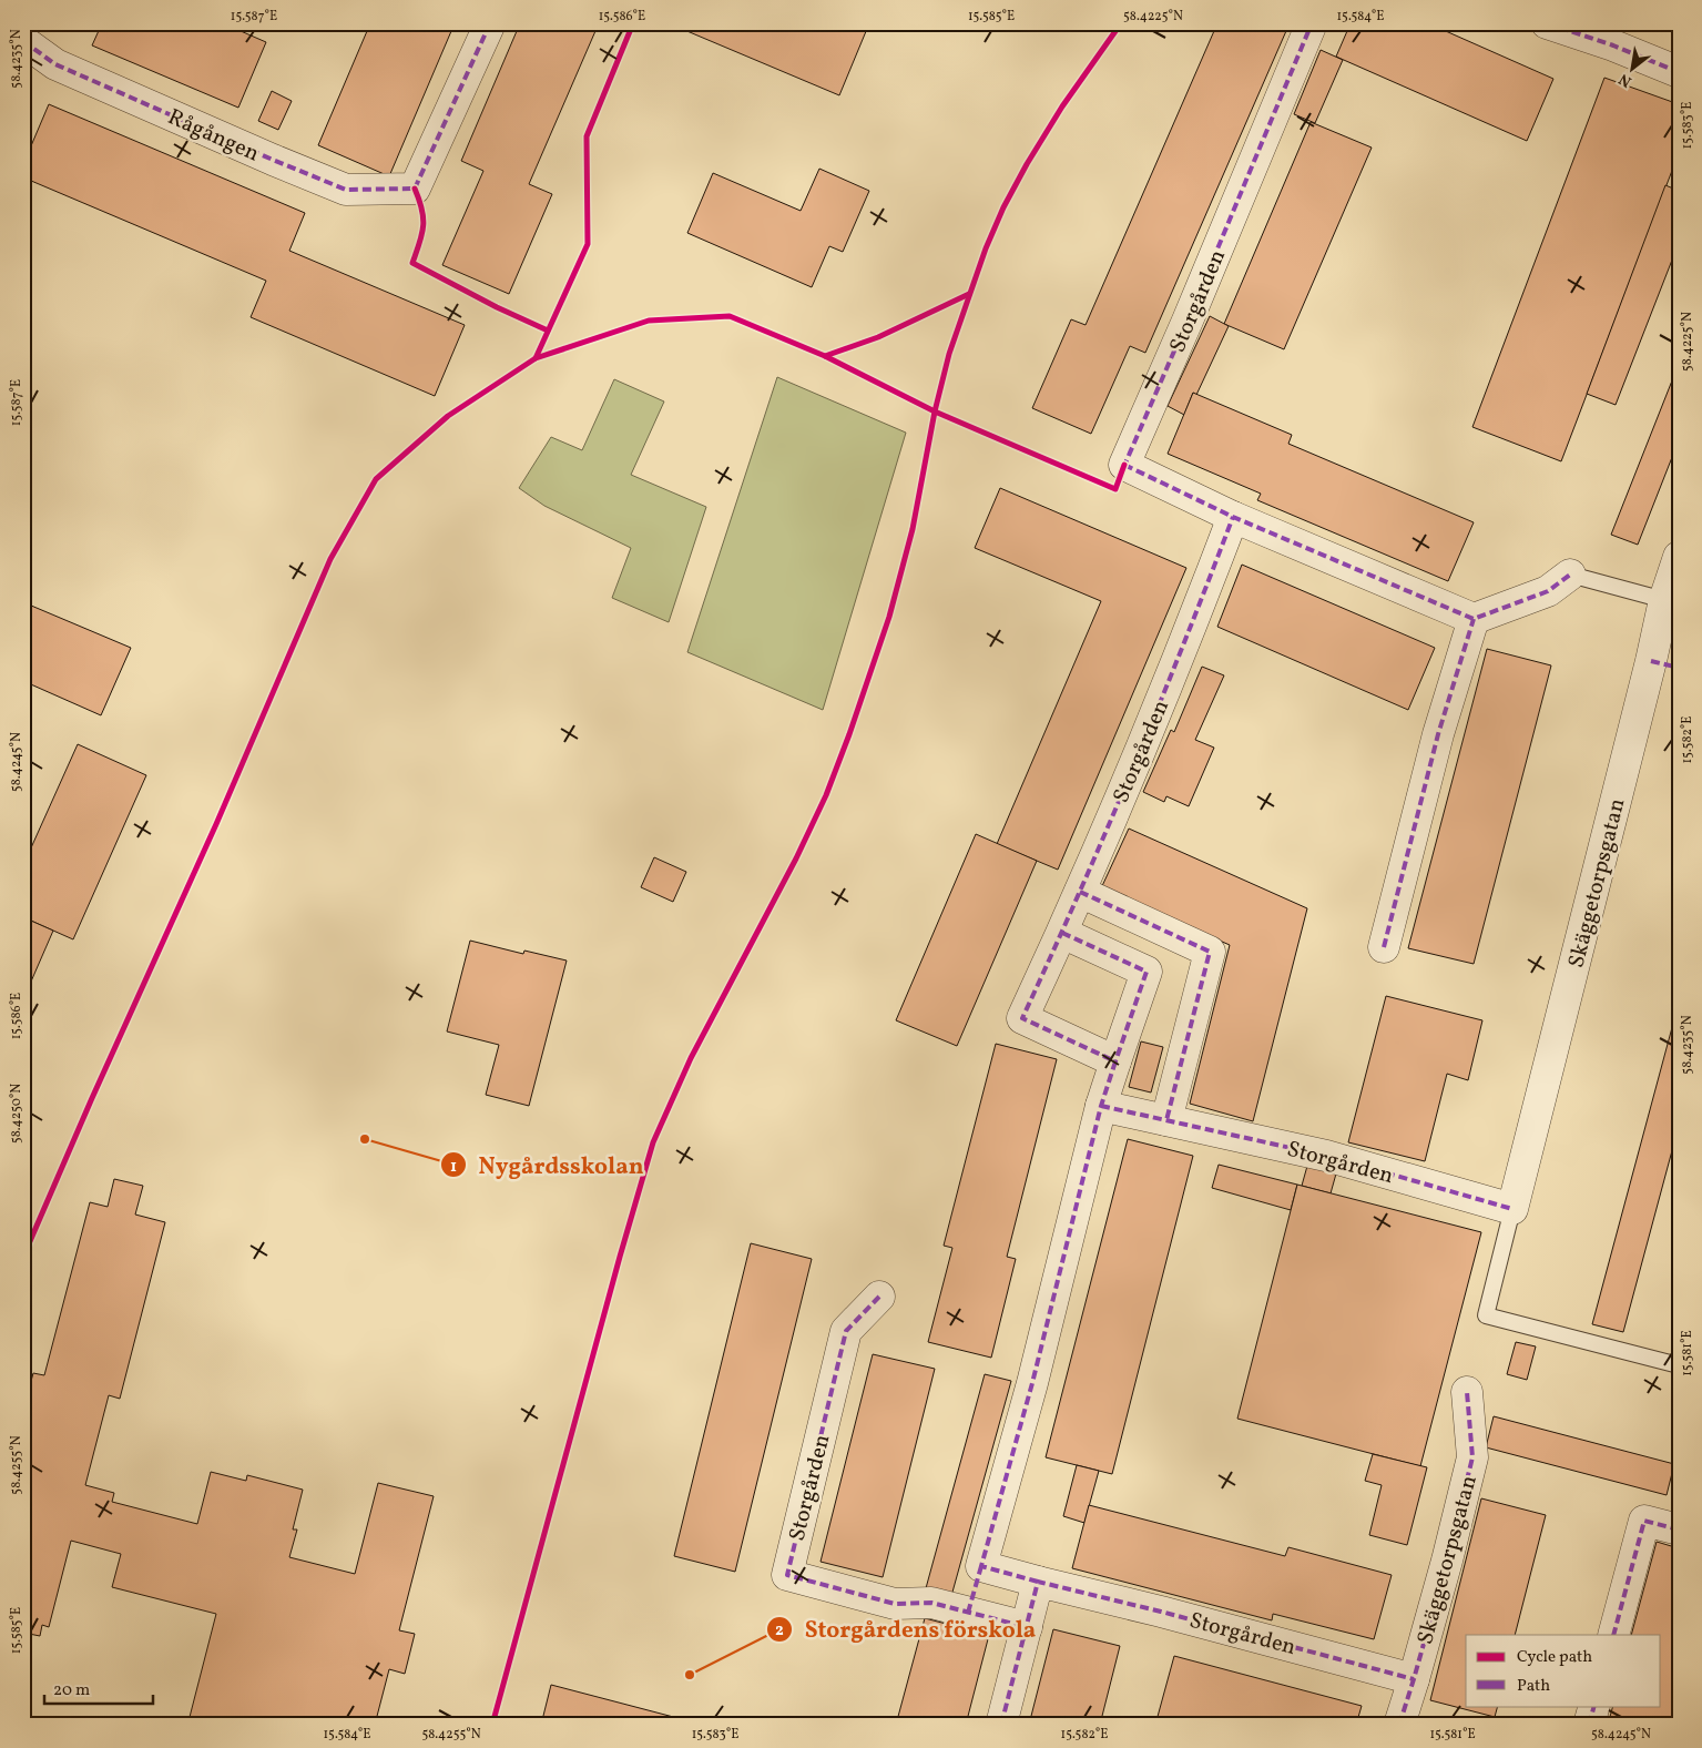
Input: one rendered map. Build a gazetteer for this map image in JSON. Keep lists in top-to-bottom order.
{
  "streets": {
    "street": ["Rågången", "Storgården", "Skäggetorpsgatan"]
  },
  "crossings": [
    ["Storgården", "Skäggetorpsgatan"]
  ],
  "places": ["Nygårdsskolan", "Storgårdens förskola"],
  "legend": ["Cycle path", "Path"],
  "scale_bar": "20 m",
  "north": "bottom left",
  "coordinates": [
    "15.587°E",
    "15.586°E",
    "15.585°E",
    "58.4225°N",
    "15.584°E",
    "58.4235°N",
    "15.583°E",
    "15.582°E",
    "58.4245°N",
    "58.4250°N",
    "15.581°E",
    "58.4255°N"
  ]
}
